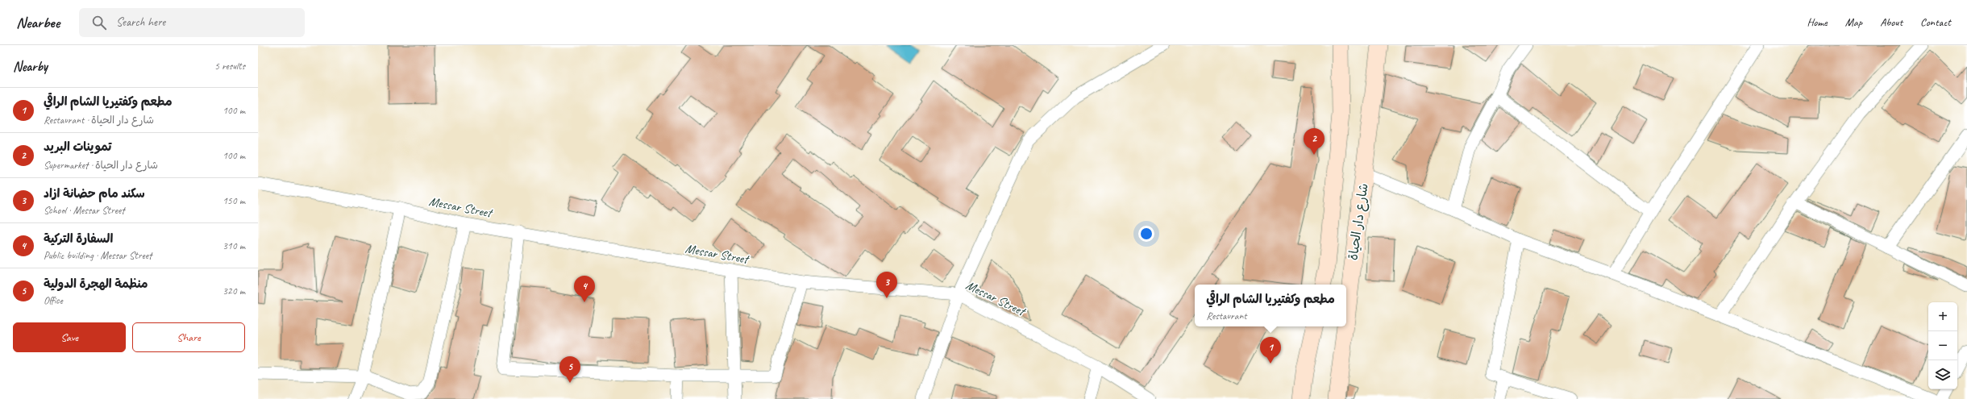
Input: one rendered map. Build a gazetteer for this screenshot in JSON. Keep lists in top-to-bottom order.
{
  "streets": {
    "main road": ["شارع دار الحياة"],
    "street": ["Messar Street"]
  },
  "page": {
    "header": "Nearbee",
    "search": "Search here",
    "nav": [
      "Home",
      "Map",
      "About",
      "Contact"
    ],
    "heading": ["Nearby", "5 results"],
    "list": [
      {
        "mark": "1",
        "name": "مطعم وكفتيريا الشام الراقي",
        "note": "Restaurant · شارع دار الحياة",
        "value": "100 m"
      },
      {
        "mark": "2",
        "name": "تموينات البريد",
        "note": "Supermarket · شارع دار الحياة",
        "value": "100 m"
      },
      {
        "mark": "3",
        "name": "سكند مام حضانة ازاد",
        "note": "School · Messar Street",
        "value": "150 m"
      },
      {
        "mark": "4",
        "name": "السفارة التركية",
        "note": "Public building · Messar Street",
        "value": "310 m"
      },
      {
        "mark": "5",
        "name": "منظمة الهجرة الدولية",
        "note": "Office",
        "value": "320 m"
      }
    ],
    "pins": [
      "2",
      "3",
      "4",
      "1",
      "5"
    ],
    "popup": ["مطعم وكفتيريا الشام الراقي", "Restaurant"],
    "map_buttons": ["+", "−"],
    "buttons": ["Save", "Share"]
  }
}
